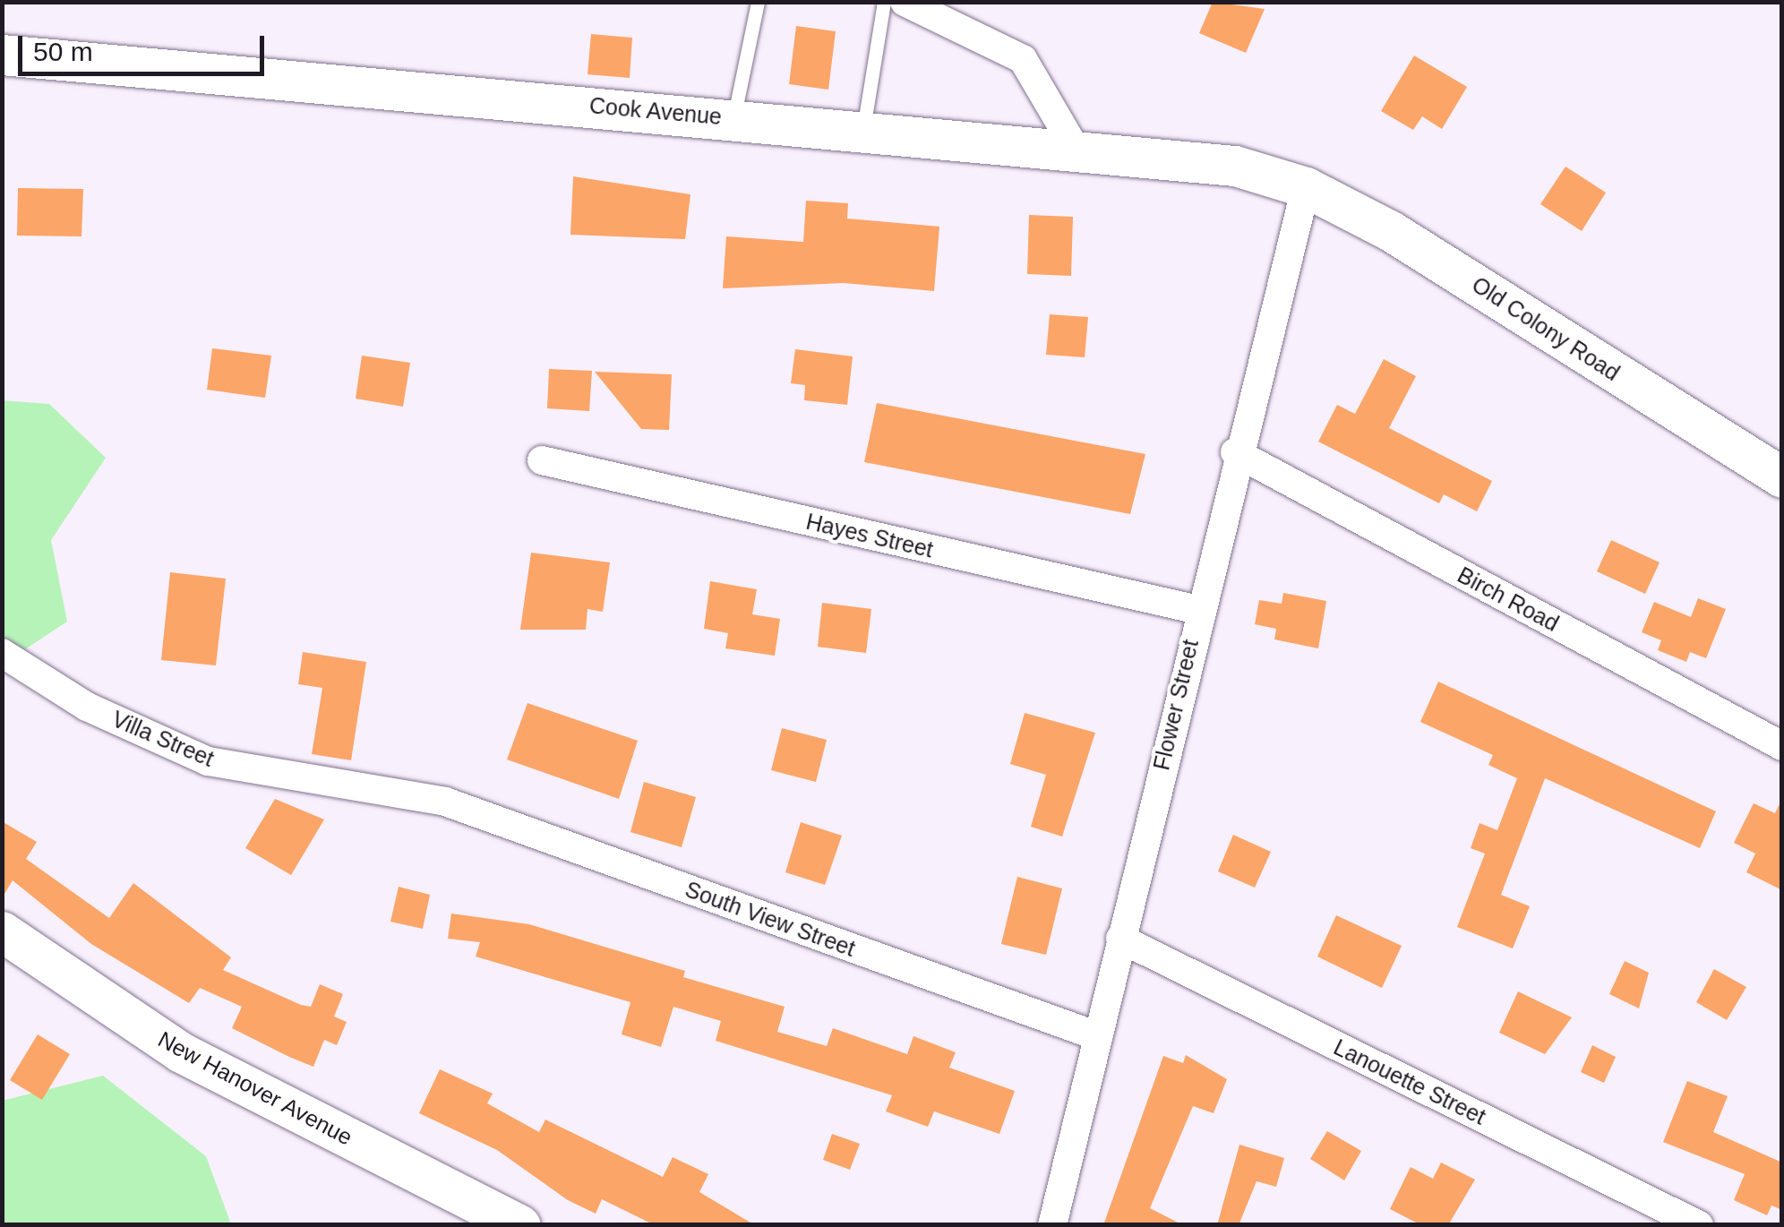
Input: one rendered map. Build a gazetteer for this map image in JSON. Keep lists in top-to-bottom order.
{
  "streets": {
    "main road": ["Cook Avenue", "Old Colony Road", "New Hanover Avenue"],
    "street": [
      "Hayes Street",
      "Birch Road",
      "Flower Street",
      "Villa Street",
      "South View Street",
      "Lanouette Street"
    ]
  },
  "crossings": [
    ["Cook Avenue", "Old Colony Road"],
    ["Cook Avenue", "Flower Street"],
    ["Old Colony Road", "Flower Street"],
    ["Hayes Street", "Flower Street"],
    ["Birch Road", "Flower Street"],
    ["Flower Street", "South View Street"],
    ["Flower Street", "Lanouette Street"],
    ["Villa Street", "South View Street"]
  ],
  "scale_bar": "50 m"
}
